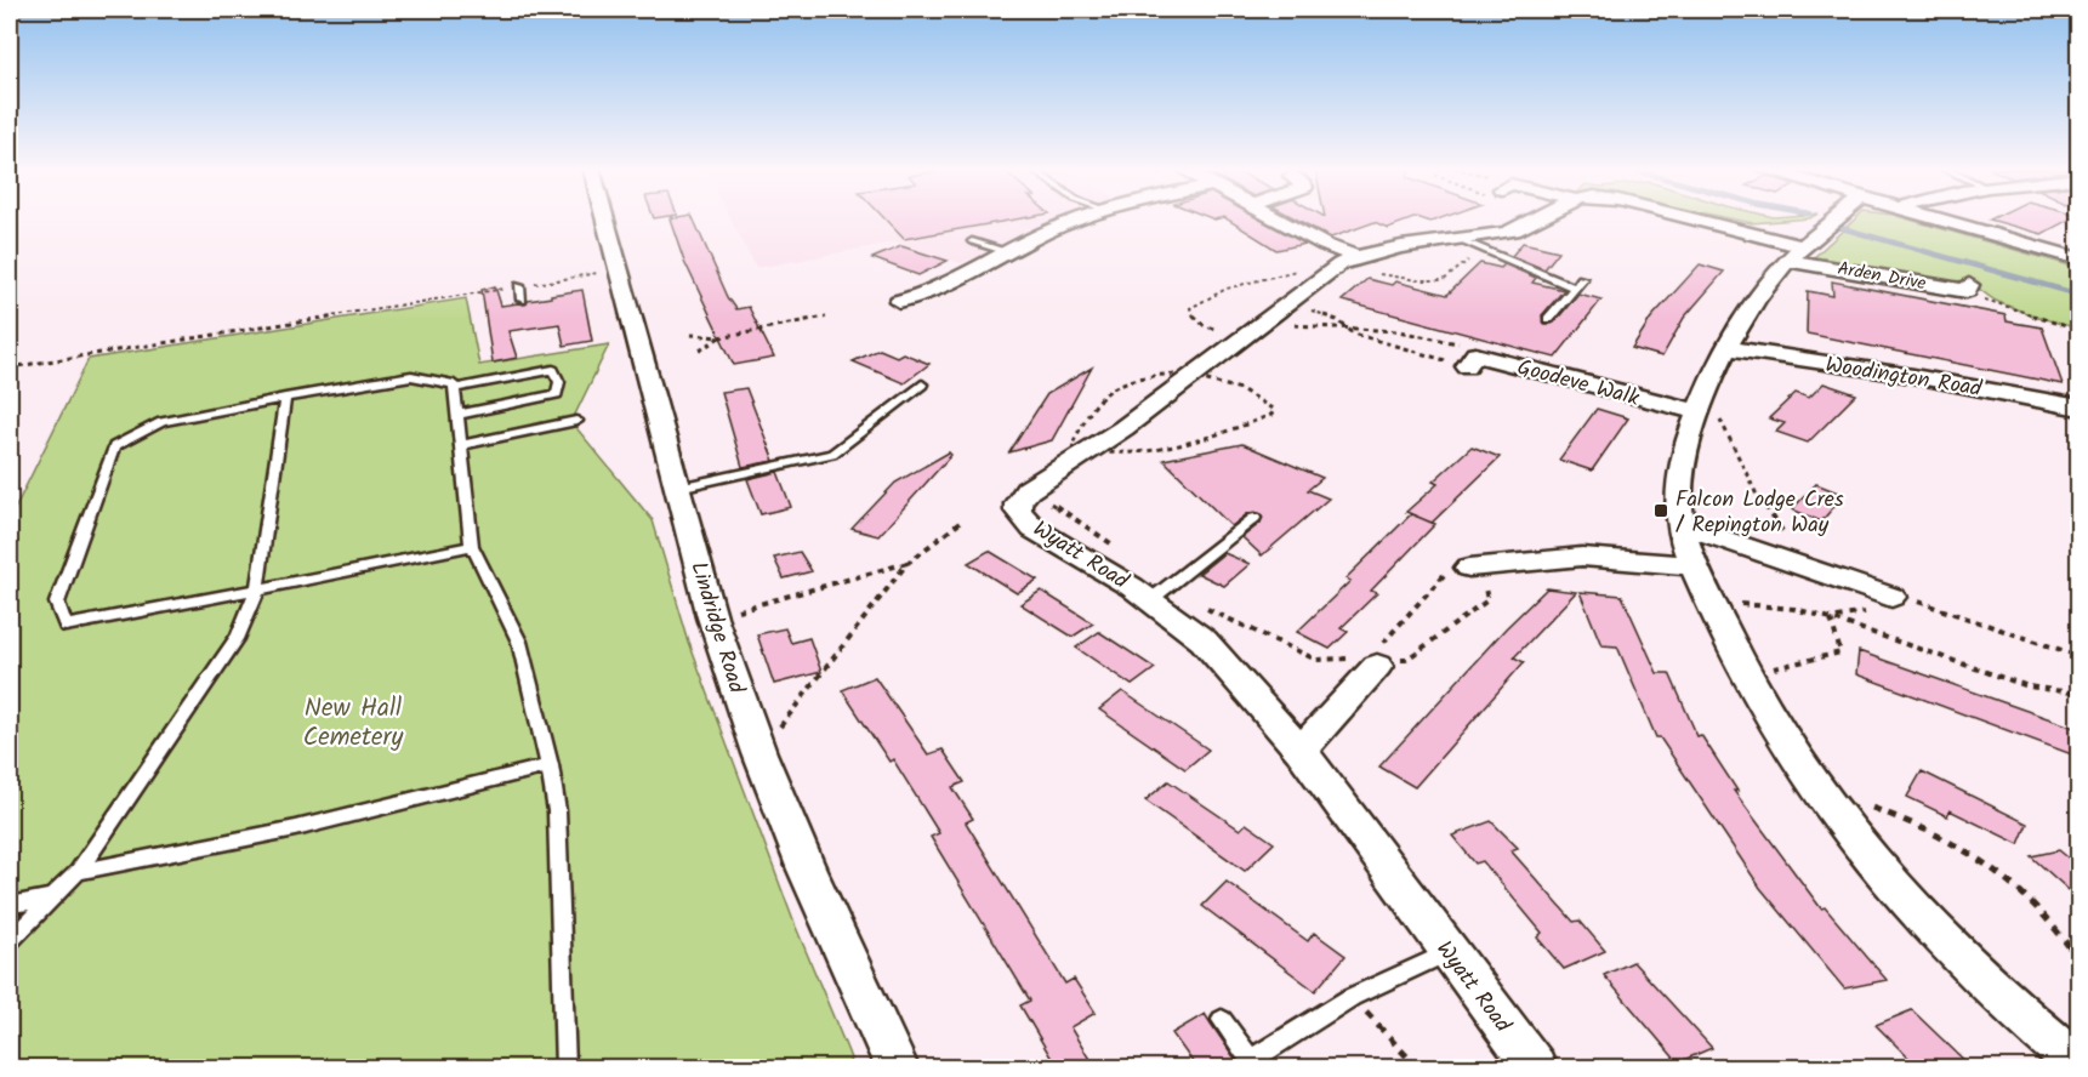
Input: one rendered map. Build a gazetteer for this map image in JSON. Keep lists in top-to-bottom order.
{
  "streets": {
    "street": [
      "Arden Drive",
      "Woodington Road",
      "Goodeve Walk",
      "Wyatt Road",
      "Lindridge Road"
    ]
  },
  "crossings": [
    ["Arden Drive", "Wyatt Road"]
  ],
  "parks": ["New Hall Cemetery"],
  "places": {
    "transit": ["Falcon Lodge Cres / Repington Way"]
  }
}
